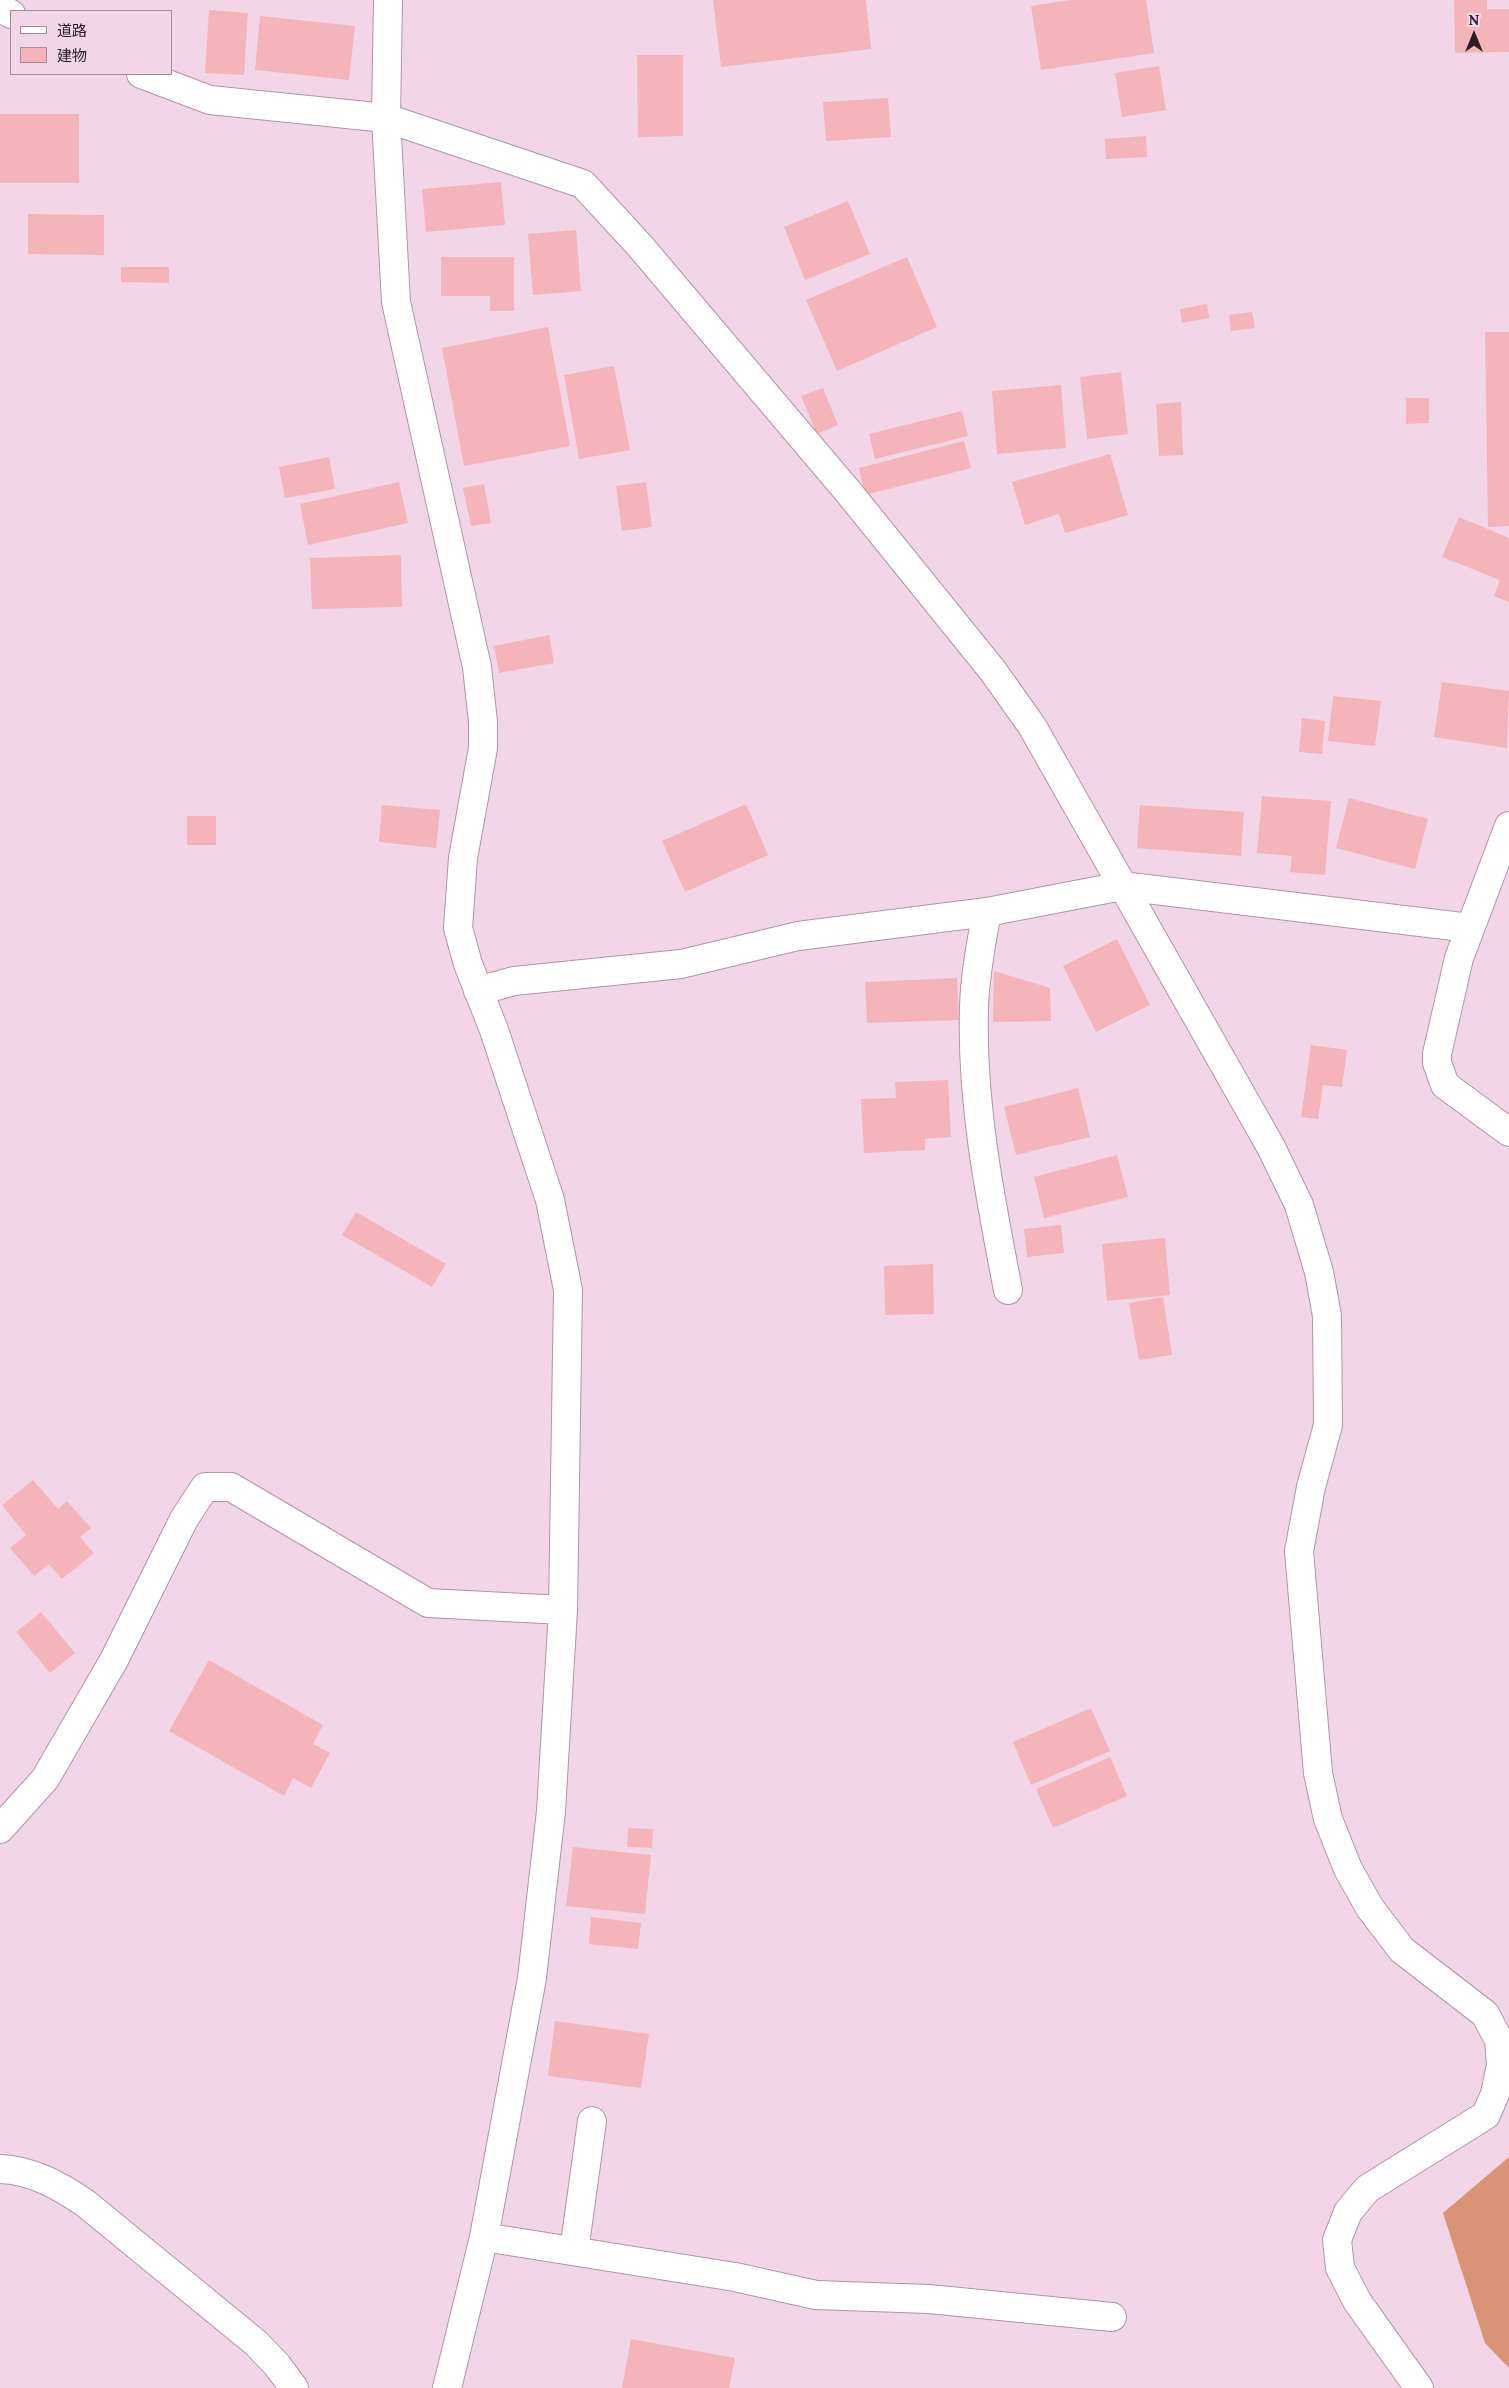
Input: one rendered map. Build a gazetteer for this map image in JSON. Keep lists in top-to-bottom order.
{
  "legend": ["道路", "建物"],
  "north": "top"
}
